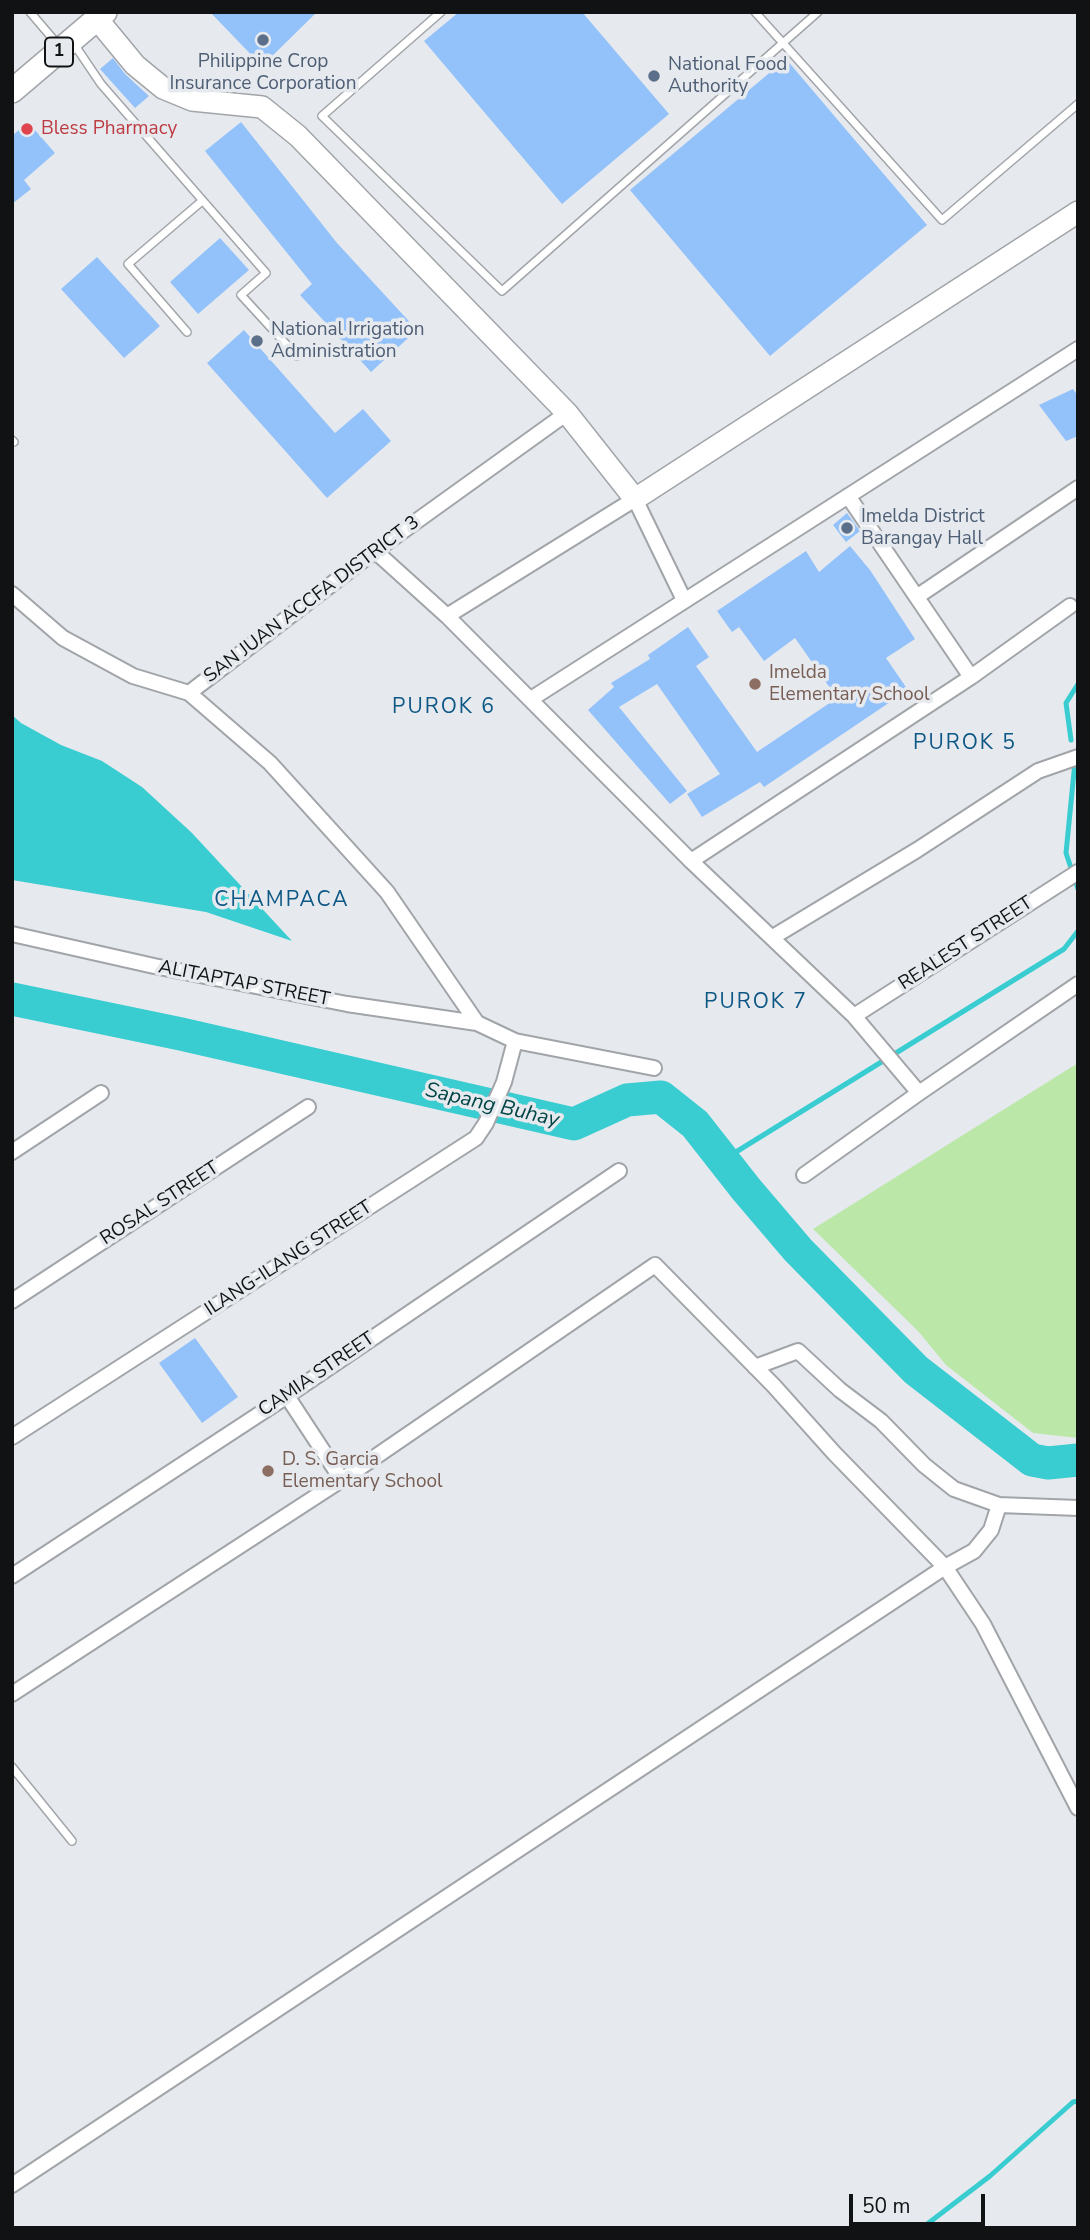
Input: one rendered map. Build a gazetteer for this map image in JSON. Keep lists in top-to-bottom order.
{
  "streets": {
    "main road": ["1"],
    "street": [
      "SAN JUAN ACCFA DISTRICT 3",
      "REALEST STREET",
      "ALITAPTAP STREET",
      "ROSAL STREET",
      "ILANG-ILANG STREET",
      "CAMIA STREET"
    ]
  },
  "crossings": [
    ["ALITAPTAP STREET", "ILANG-ILANG STREET"]
  ],
  "districts": [
    "PUROK 6",
    "PUROK 5",
    "CHAMPACA",
    "PUROK 7"
  ],
  "water": ["Sapang Buhay"],
  "places": [
    "Philippine Crop Insurance Corporation",
    "National Food Authority",
    "Bless Pharmacy",
    "National Irrigation Administration",
    "Imelda District Barangay Hall",
    "Imelda Elementary School",
    "D. S. Garcia Elementary School"
  ],
  "scale_bar": "50 m"
}
